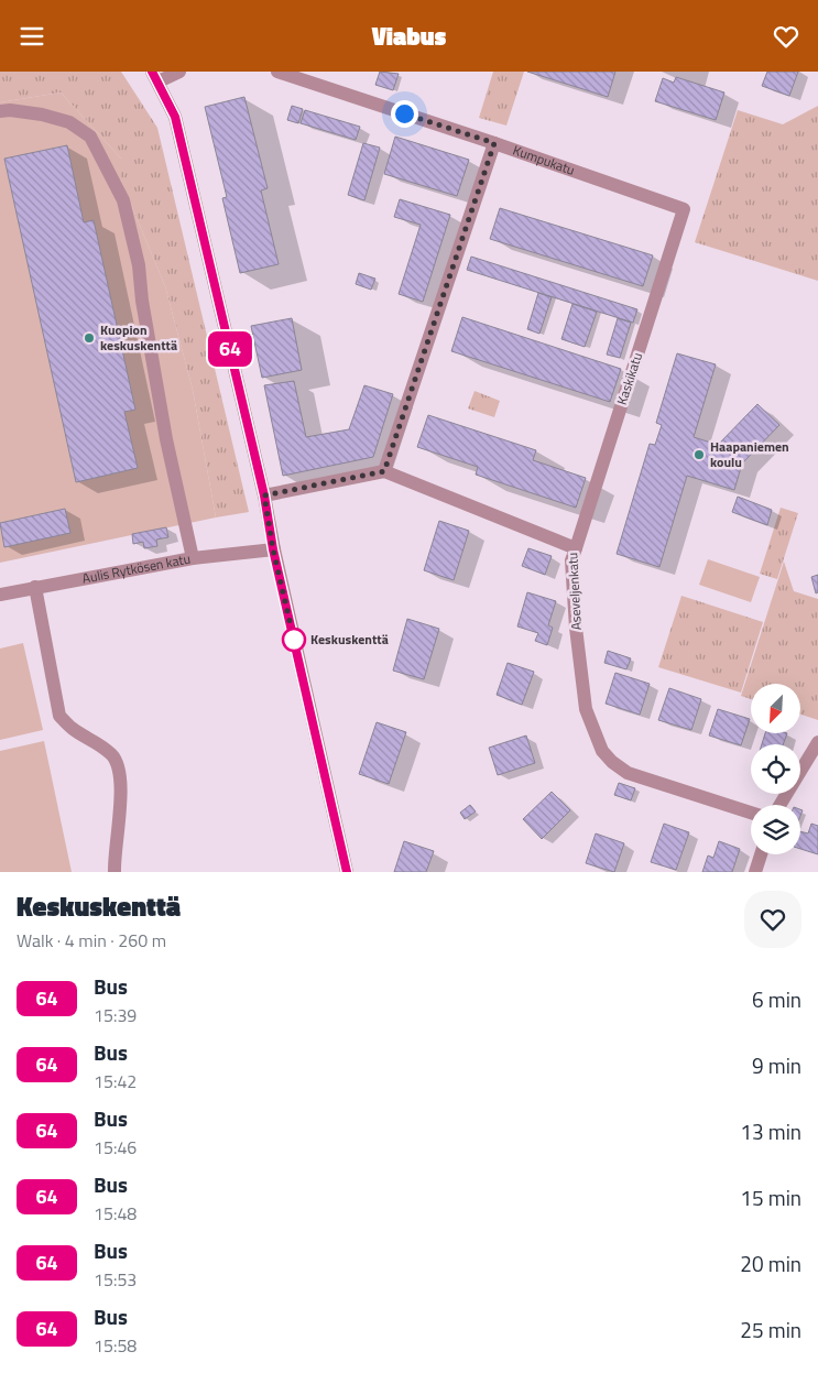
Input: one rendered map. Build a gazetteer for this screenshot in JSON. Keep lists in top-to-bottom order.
{
  "streets": {
    "street": [
      "Kumpukatu",
      "Kaskikatu",
      "Aulis Rytkösen katu",
      "Aseveljenkatu"
    ]
  },
  "crossings": [
    ["Kumpukatu", "Kaskikatu"],
    ["Kaskikatu", "Aseveljenkatu"]
  ],
  "places": ["Kuopion keskuskenttä", "Haapaniemen koulu", "Keskuskenttä"],
  "lines": ["bus line 64"],
  "north": "bottom left",
  "page": {
    "header": "Viabus",
    "on_map": "64",
    "heading": ["Keskuskenttä", "Walk · 4 min · 260 m"],
    "list": [
      {
        "mark": "64",
        "name": "Bus",
        "note": "15:39",
        "value": "6 min"
      },
      {
        "mark": "64",
        "name": "Bus",
        "note": "15:42",
        "value": "9 min"
      },
      {
        "mark": "64",
        "name": "Bus",
        "note": "15:46",
        "value": "13 min"
      },
      {
        "mark": "64",
        "name": "Bus",
        "note": "15:48",
        "value": "15 min"
      },
      {
        "mark": "64",
        "name": "Bus",
        "note": "15:53",
        "value": "20 min"
      },
      {
        "mark": "64",
        "name": "Bus",
        "note": "15:58",
        "value": "25 min"
      }
    ]
  }
}
